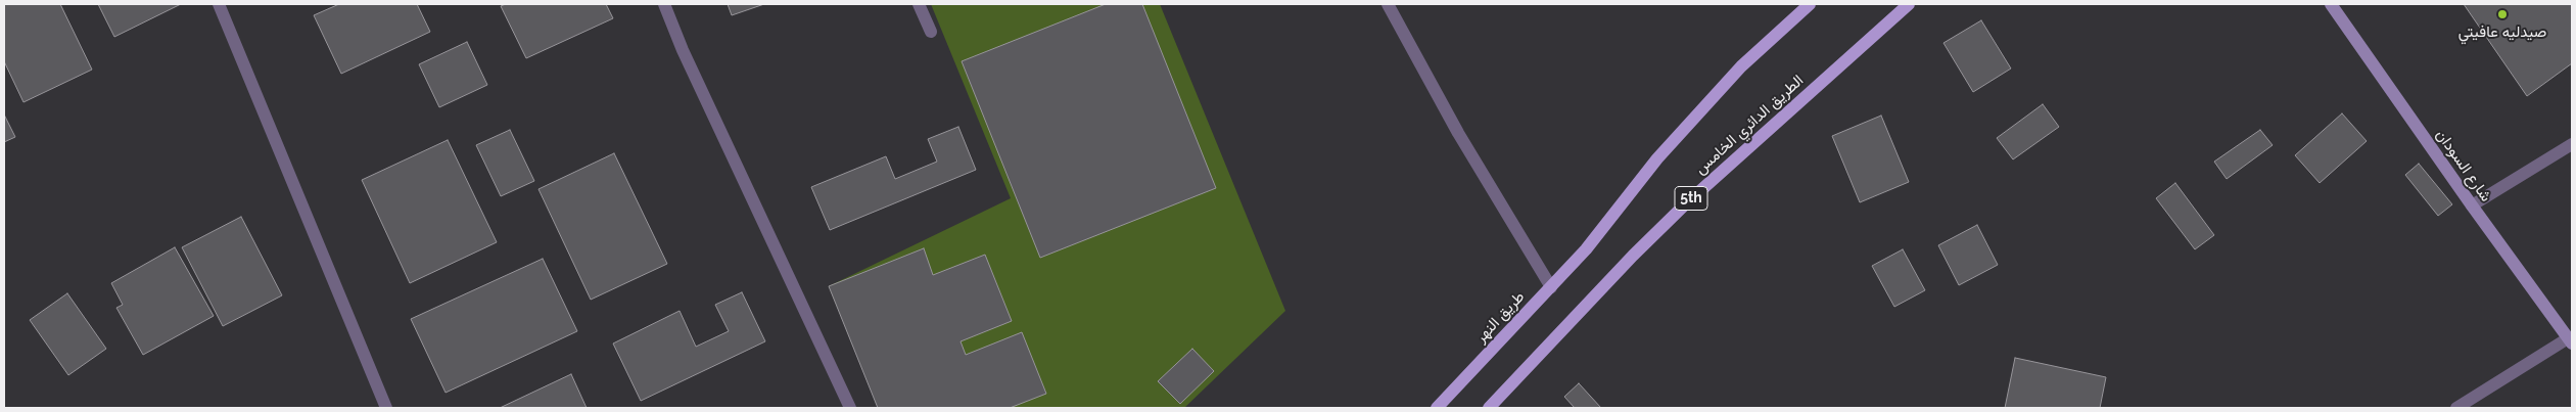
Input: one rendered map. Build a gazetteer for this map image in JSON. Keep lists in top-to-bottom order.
{
  "streets": {
    "main road": [
      "الطريق الدائري الخامس",
      "شارع السودان",
      "5th",
      "طريق النهر"
    ]
  },
  "places": ["صيدليه عافيتي"]
}
